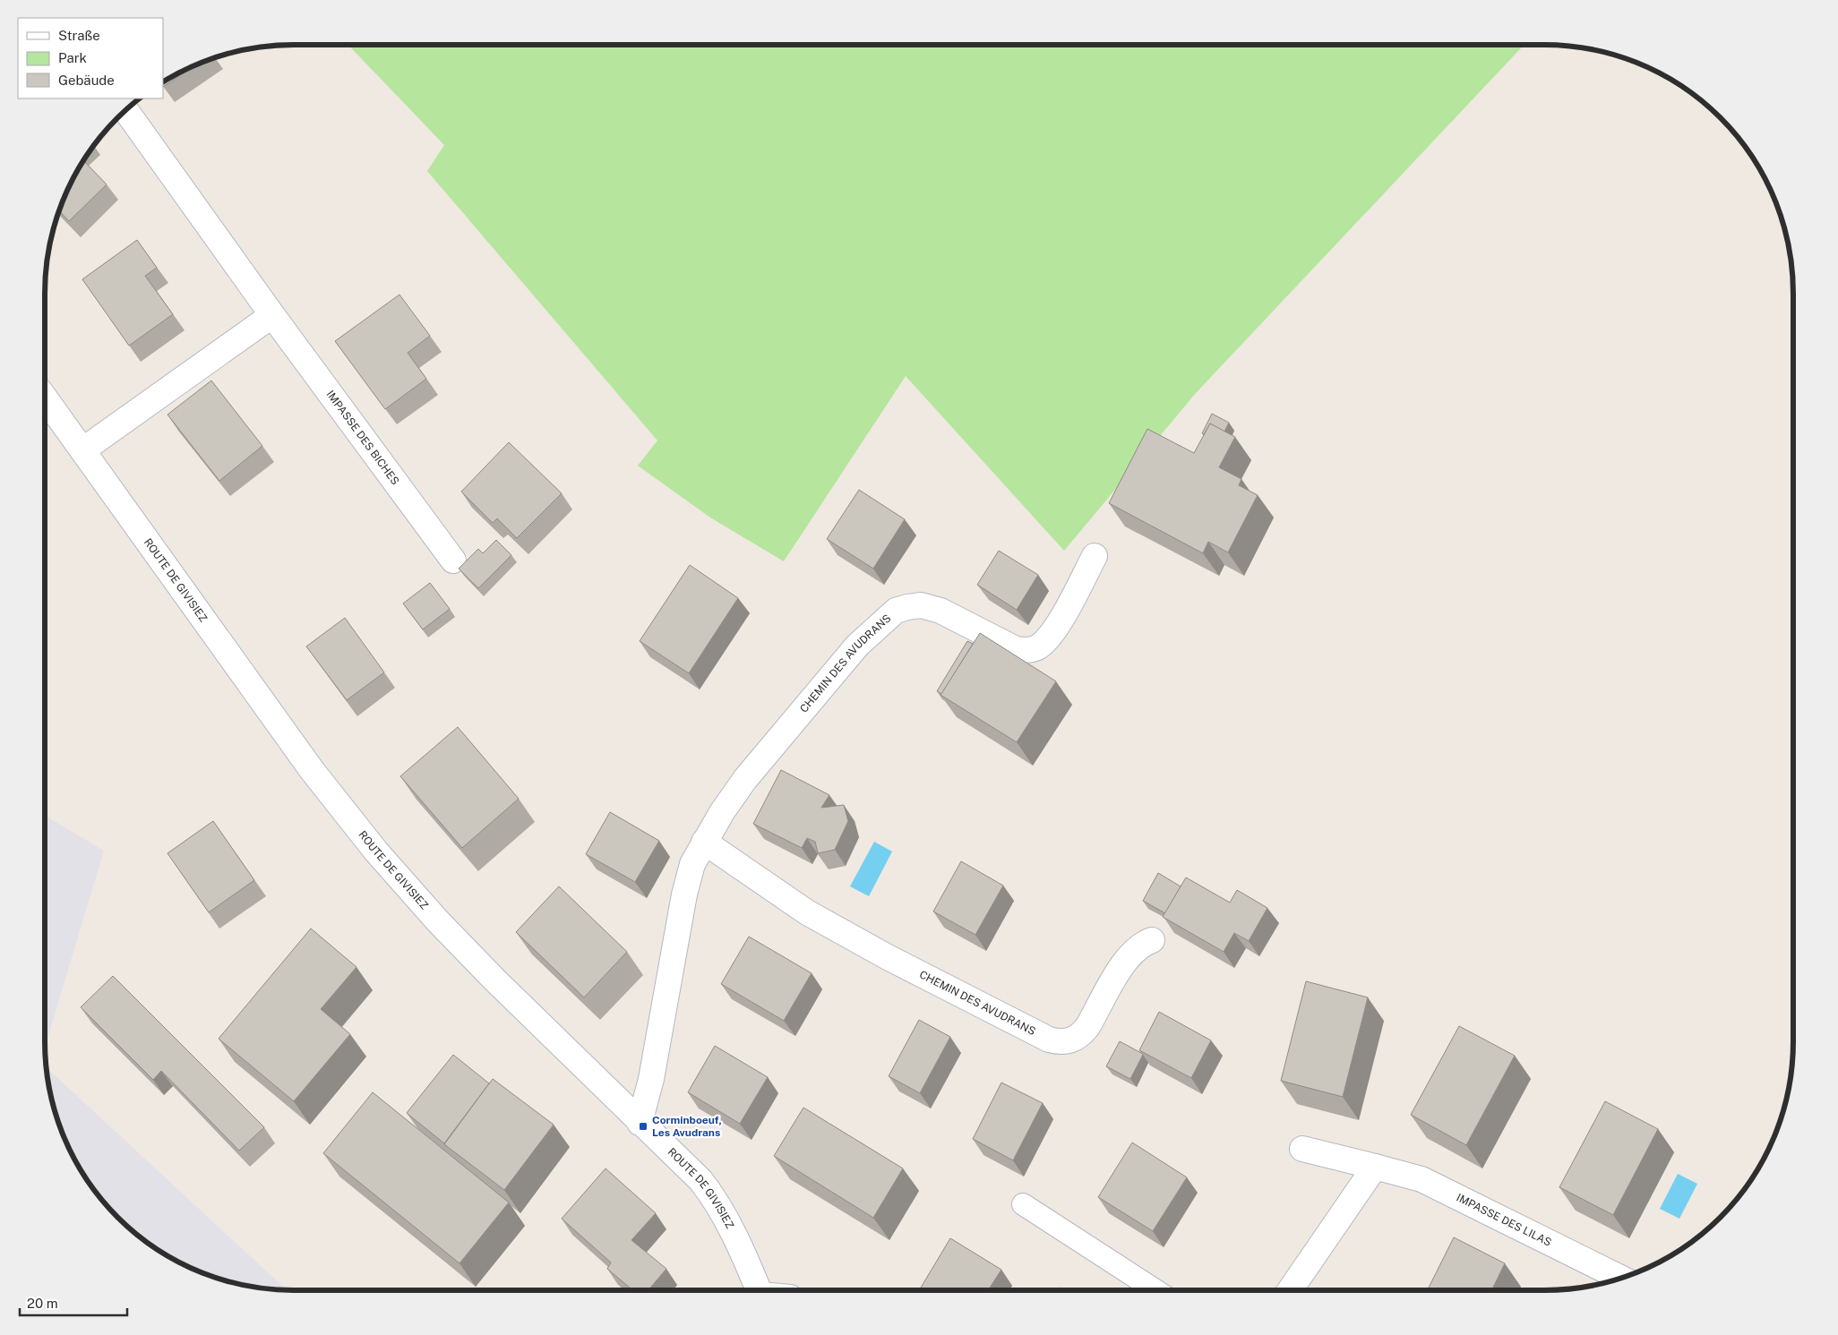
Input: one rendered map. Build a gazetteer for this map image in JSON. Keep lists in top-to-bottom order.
{
  "streets": {
    "street": [
      "IMPASSE DES BICHES",
      "ROUTE DE GIVISIEZ",
      "CHEMIN DES AVUDRANS",
      "IMPASSE DES LILAS"
    ]
  },
  "crossings": [
    ["ROUTE DE GIVISIEZ", "CHEMIN DES AVUDRANS"]
  ],
  "places": {
    "transit": ["Corminboeuf, Les Avudrans"]
  },
  "legend": ["Straße", "Park", "Gebäude"],
  "scale_bar": "20 m"
}
